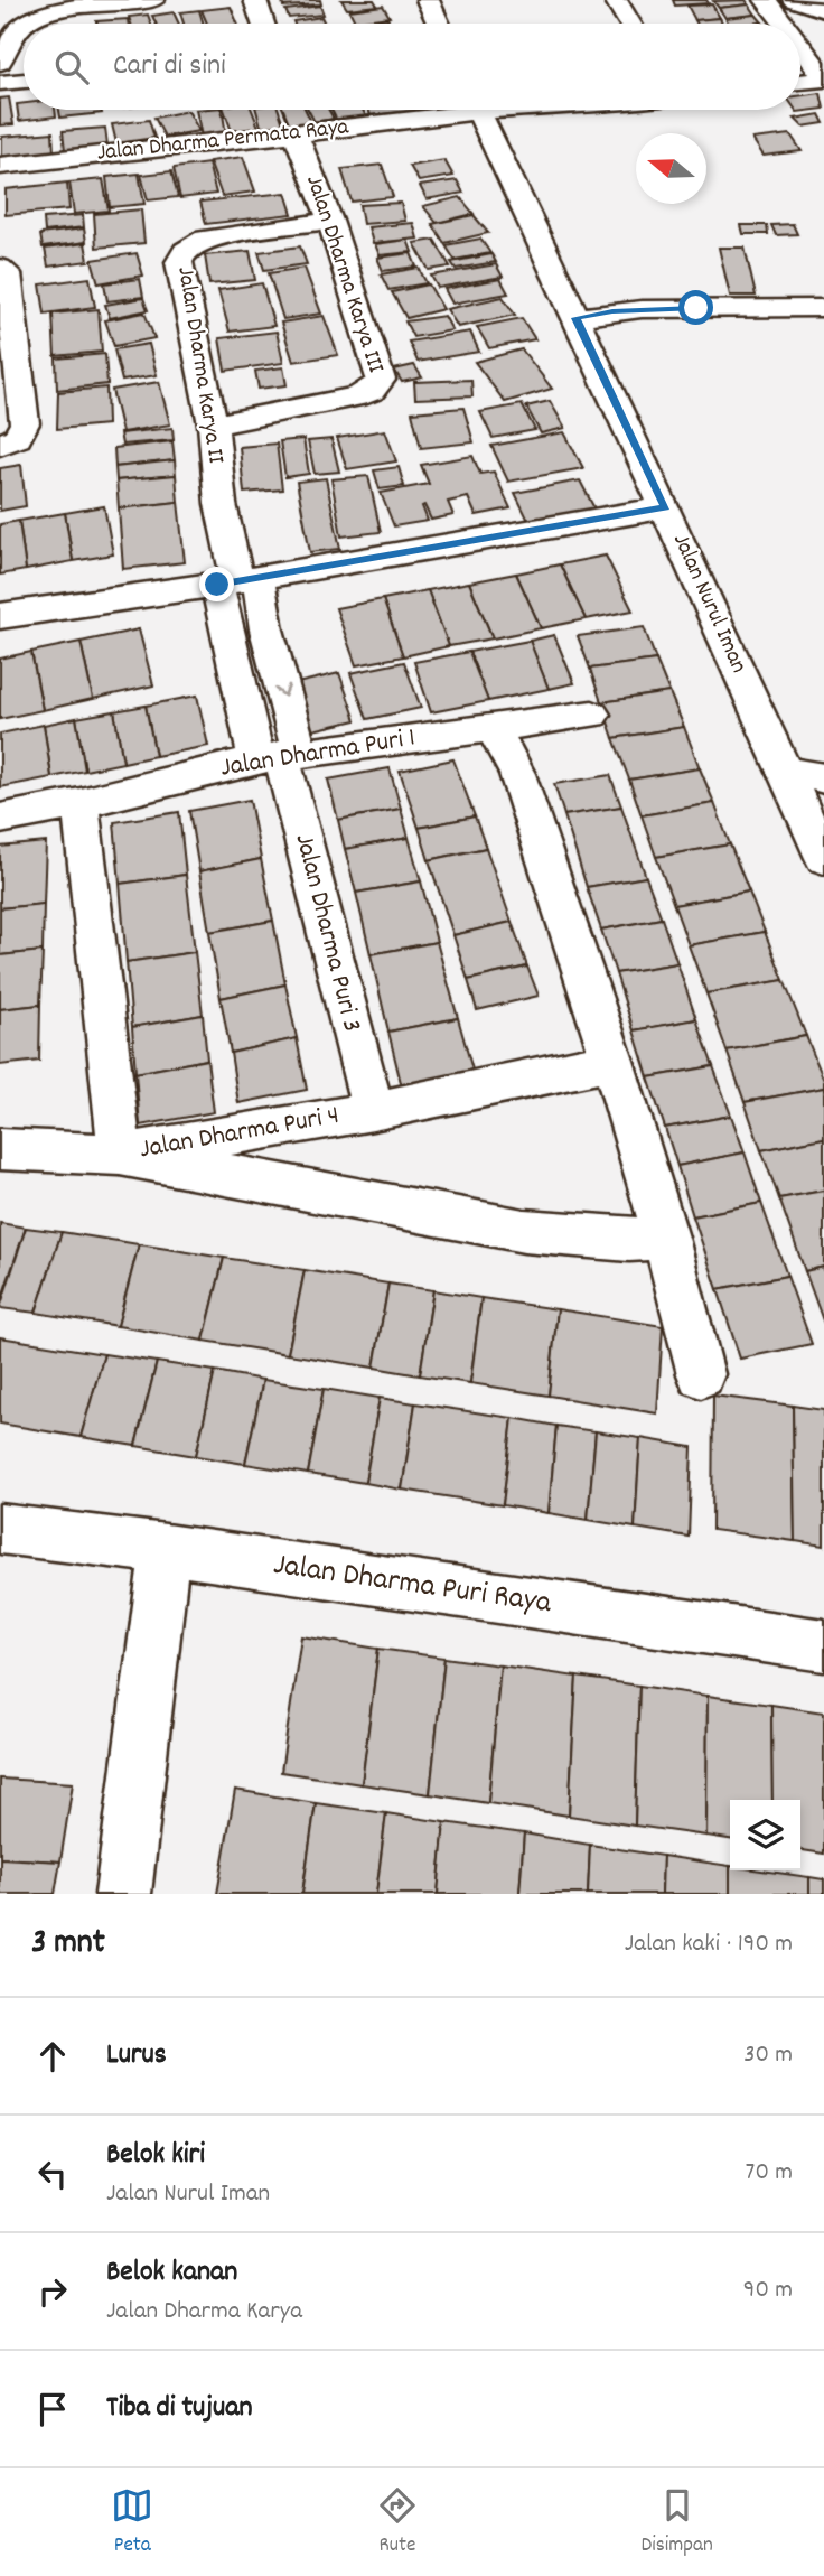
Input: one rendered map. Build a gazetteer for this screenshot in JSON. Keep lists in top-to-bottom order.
{
  "streets": {
    "street": [
      "Jalan Dharma Permata Raya",
      "Jalan Dharma Karya III",
      "Jalan Dharma Karya II",
      "Jalan Nurul Iman",
      "Jalan Dharma Puri 1",
      "Jalan Dharma Puri 3",
      "Jalan Dharma Puri 4",
      "Jalan Dharma Puri Raya"
    ]
  },
  "crossings": [
    ["Jalan Dharma Permata Raya", "Jalan Dharma Karya III"],
    ["Jalan Dharma Karya III", "Jalan Dharma Karya II"],
    ["Jalan Dharma Puri 1", "Jalan Dharma Puri 3"],
    ["Jalan Dharma Puri 1", "Jalan Dharma Puri 4"],
    ["Jalan Dharma Puri 3", "Jalan Dharma Puri 4"]
  ],
  "north": "left",
  "page": {
    "search": "Cari di sini",
    "heading": ["3 mnt", "Jalan kaki · 190 m"],
    "list": [
      ["Lurus", "30 m"],
      ["Belok kiri", "Jalan Nurul Iman", "70 m"],
      ["Belok kanan", "Jalan Dharma Karya", "90 m"],
      "Tiba di tujuan"
    ],
    "nav": ["Peta", "Rute", "Disimpan"]
  }
}
